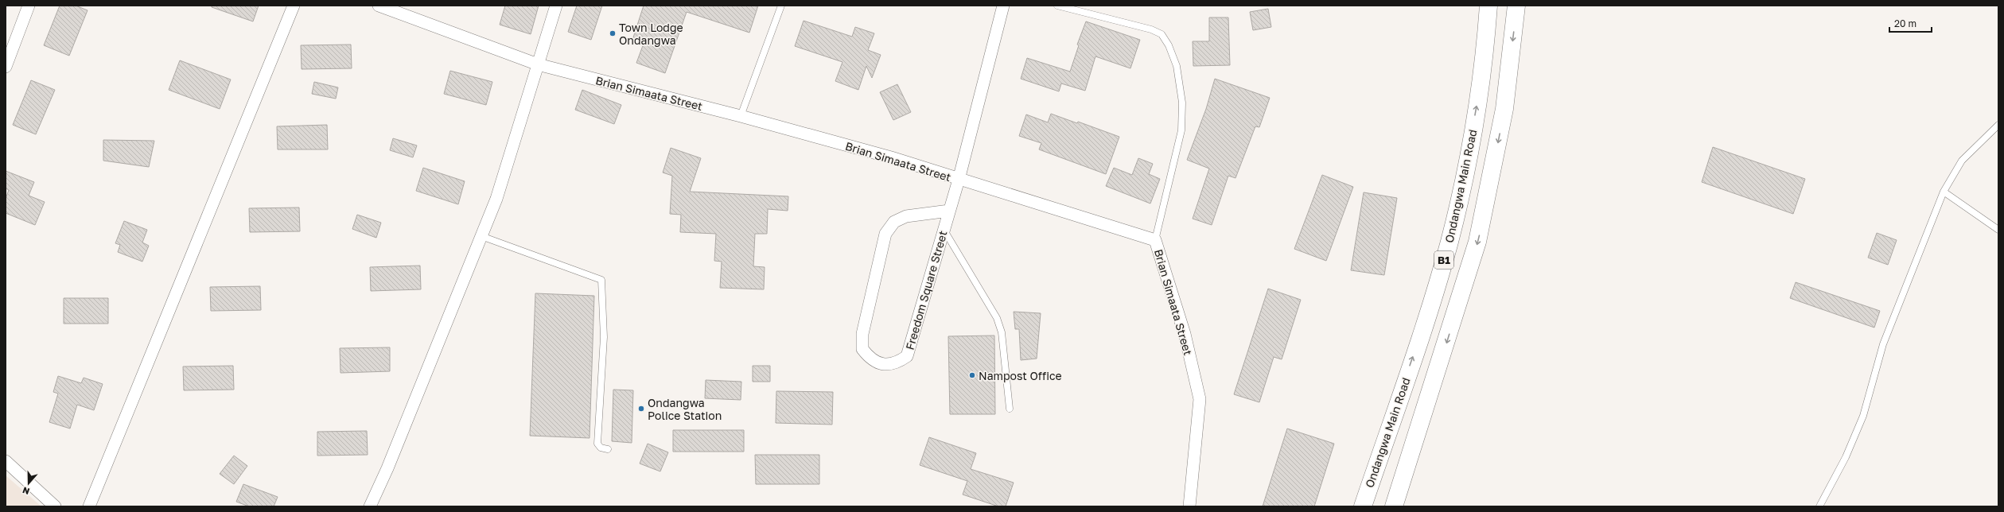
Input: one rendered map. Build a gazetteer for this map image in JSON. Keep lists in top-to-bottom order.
{
  "streets": {
    "main road": ["Ondangwa Main Road", "B1"],
    "street": ["Brian Simaata Street", "Freedom Square Street"]
  },
  "crossings": [
    ["Brian Simaata Street", "Freedom Square Street"]
  ],
  "places": ["Town Lodge Ondangwa", "Nampost Office", "Ondangwa Police Station"],
  "scale_bar": "20 m",
  "north": "bottom"
}
